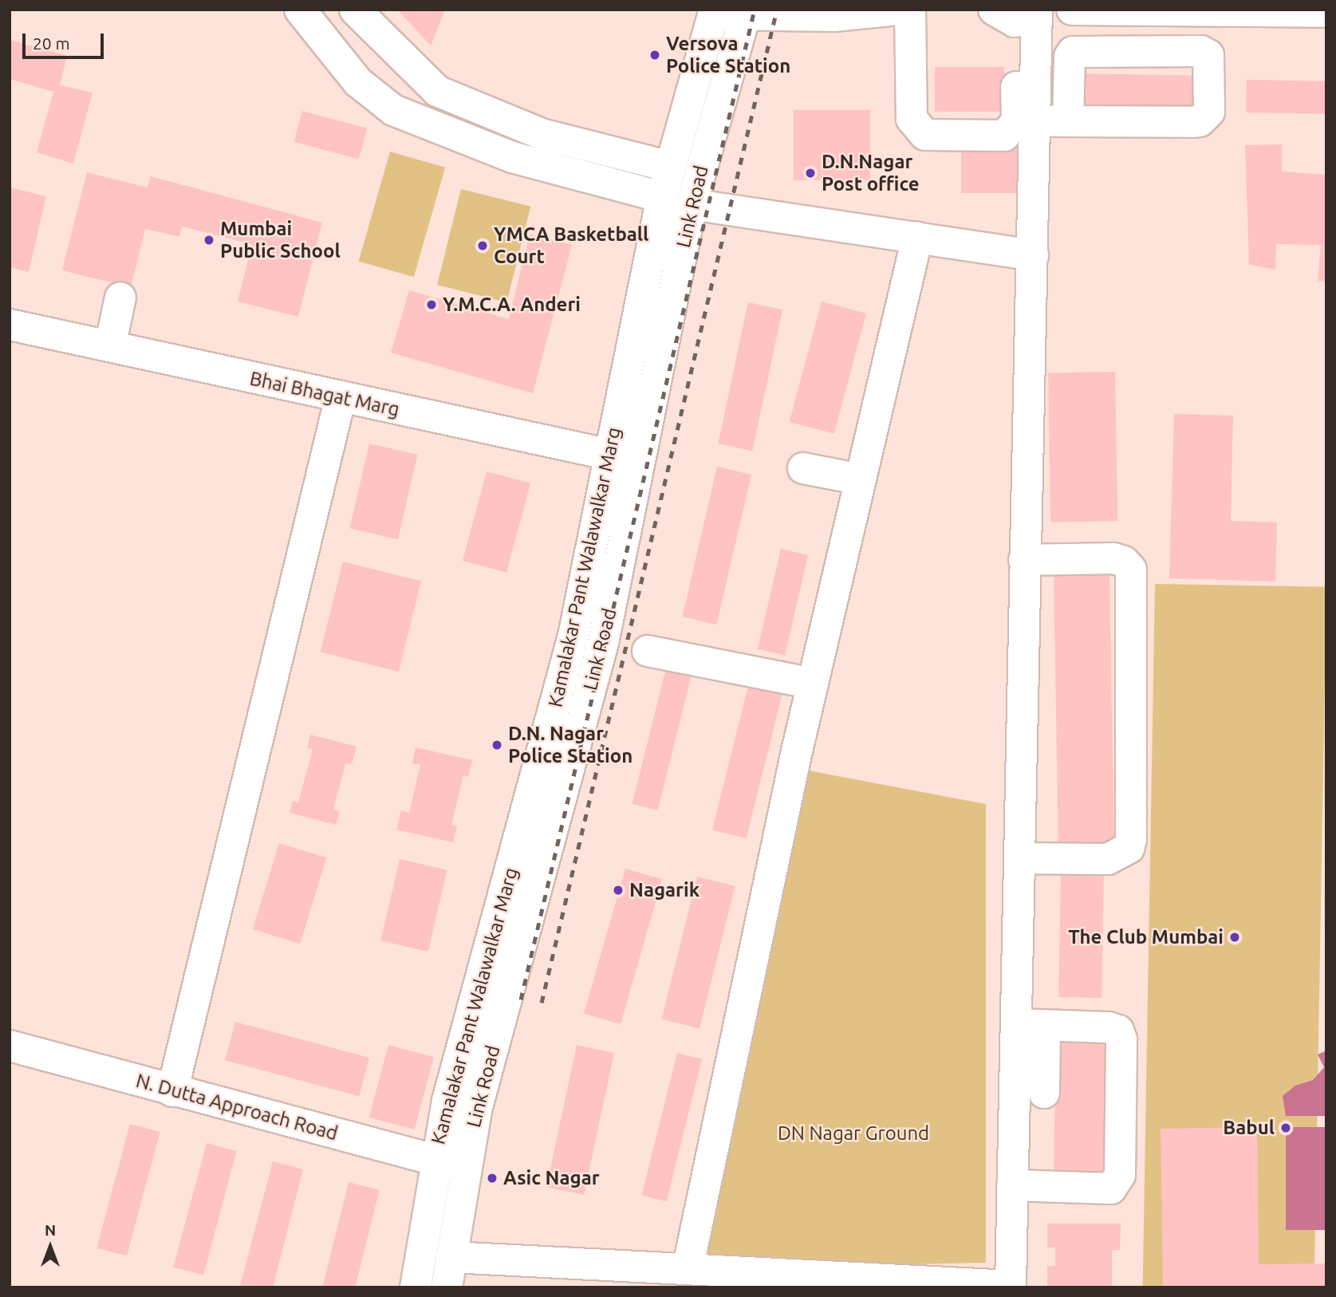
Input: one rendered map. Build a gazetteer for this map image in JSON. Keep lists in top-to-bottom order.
{
  "streets": {
    "street": [
      "Link Road",
      "Bhai Bhagat Marg",
      "Kamalakar Pant Walawalkar Marg",
      "N. Dutta Approach Road"
    ]
  },
  "crossings": [
    ["Link Road", "Bhai Bhagat Marg"],
    ["Link Road", "N. Dutta Approach Road"],
    ["Bhai Bhagat Marg", "Kamalakar Pant Walawalkar Marg"],
    ["Kamalakar Pant Walawalkar Marg", "N. Dutta Approach Road"]
  ],
  "parks": ["DN Nagar Ground"],
  "places": [
    "Versova Police Station",
    "D.N.Nagar Post office",
    "Mumbai Public School",
    "YMCA Basketball Court",
    "Y.M.C.A. Anderi",
    "D.N. Nagar Police Station",
    "Nagarik",
    "The Club Mumbai",
    "Babul",
    "Asic Nagar"
  ],
  "scale_bar": "20 m",
  "north": "top"
}
